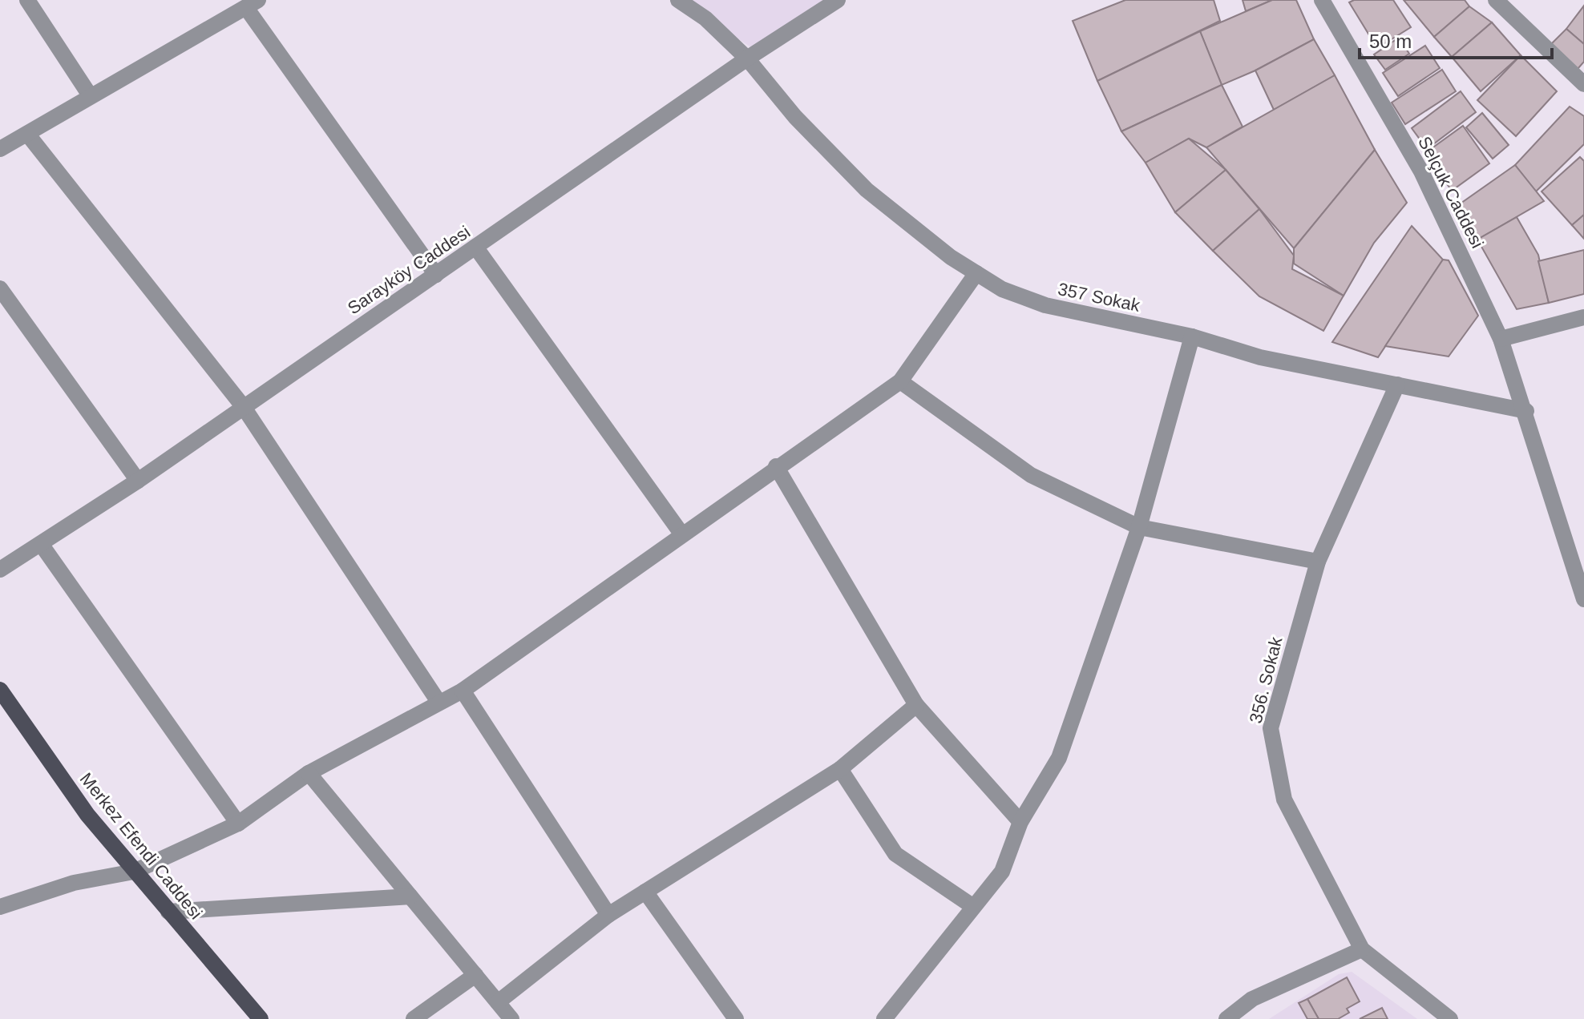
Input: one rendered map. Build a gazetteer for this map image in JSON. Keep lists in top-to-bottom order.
{
  "streets": {
    "main road": ["Merkez Efendi Caddesi"],
    "street": [
      "Selçuk Caddesi",
      "Sarayköy Caddesi",
      "357 Sokak",
      "356. Sokak"
    ]
  },
  "crossings": [
    ["Selçuk Caddesi", "357 Sokak"],
    ["Sarayköy Caddesi", "357 Sokak"],
    ["357 Sokak", "356. Sokak"]
  ],
  "scale_bar": "50 m"
}
